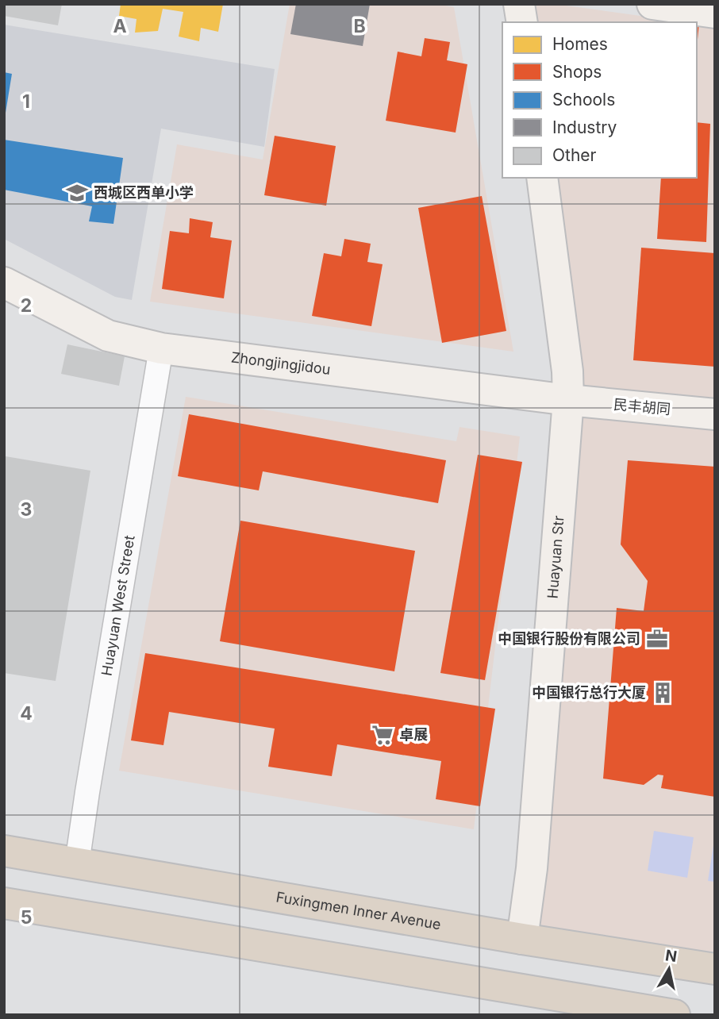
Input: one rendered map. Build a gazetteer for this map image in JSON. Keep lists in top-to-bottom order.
{
  "streets": {
    "highway": ["Fuxingmen Inner Avenue"],
    "street": [
      "Zhongjingjidou",
      "民丰胡同",
      "Huayuan Str",
      "Huayuan West Street"
    ]
  },
  "crossings": [
    ["Zhongjingjidou", "民丰胡同"],
    ["Zhongjingjidou", "Huayuan Str"],
    ["Zhongjingjidou", "Huayuan West Street"],
    ["民丰胡同", "Huayuan Str"],
    ["Huayuan Str", "Fuxingmen Inner Avenue"],
    ["Huayuan West Street", "Fuxingmen Inner Avenue"]
  ],
  "places": {
    "school or university": ["西城区西单小学"],
    "office": ["中国银行股份有限公司"],
    "building": ["中国银行总行大厦"],
    "supermarket": ["卓展"]
  },
  "legend": [
    "Homes",
    "Shops",
    "Schools",
    "Industry",
    "Other"
  ],
  "north": "top",
  "grid": {
    "columns": ["A", "B"],
    "rows": [
      "1",
      "2",
      "3",
      "4",
      "5"
    ]
  }
}
